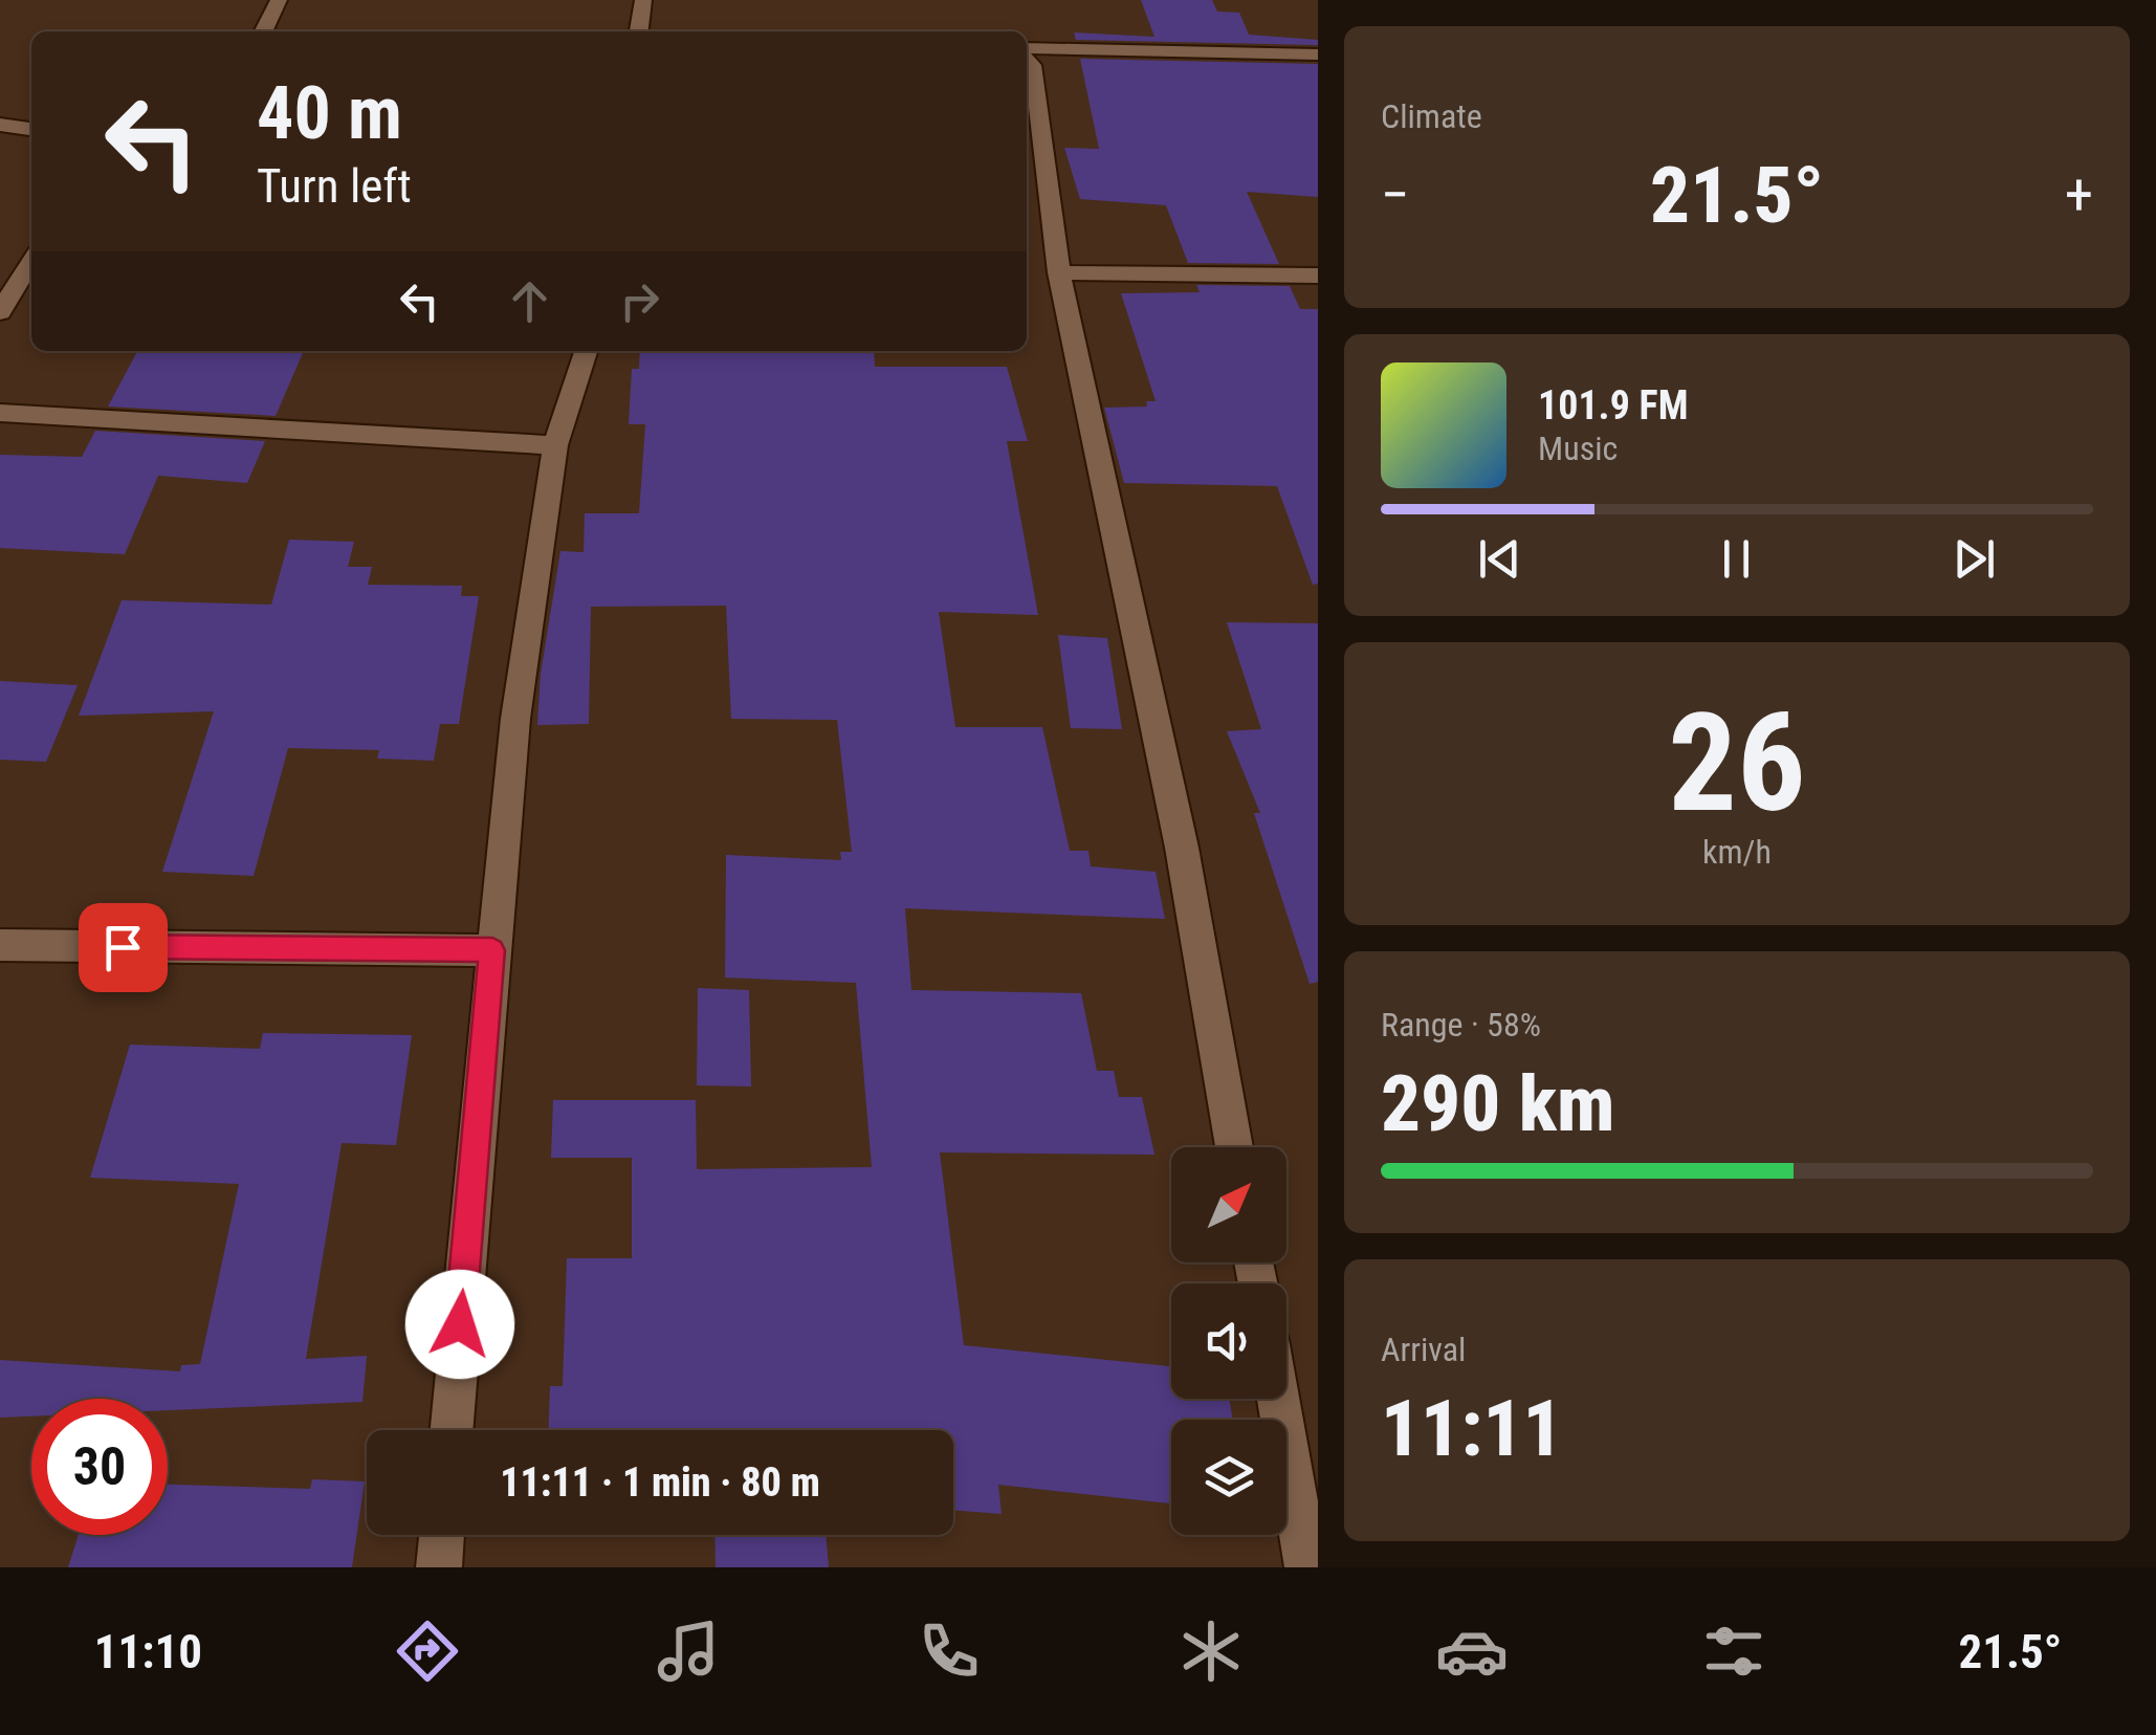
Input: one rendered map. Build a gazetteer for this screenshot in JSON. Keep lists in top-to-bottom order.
{
  "north": "top right",
  "page": {
    "tile": [
      "Climate",
      ["26", "km/h"],
      ["Range · 58%", "290 km"],
      ["Arrival", "11:11"]
    ],
    "turn": ["40 m", "Turn left"],
    "heat": ["−", "21.5°", "+"],
    "song": ["101.9 FM", "Music"],
    "limit": "30",
    "trip": "11:11 · 1 min · 80 m",
    "tabs": ["11:10", "21.5°"]
  }
}
